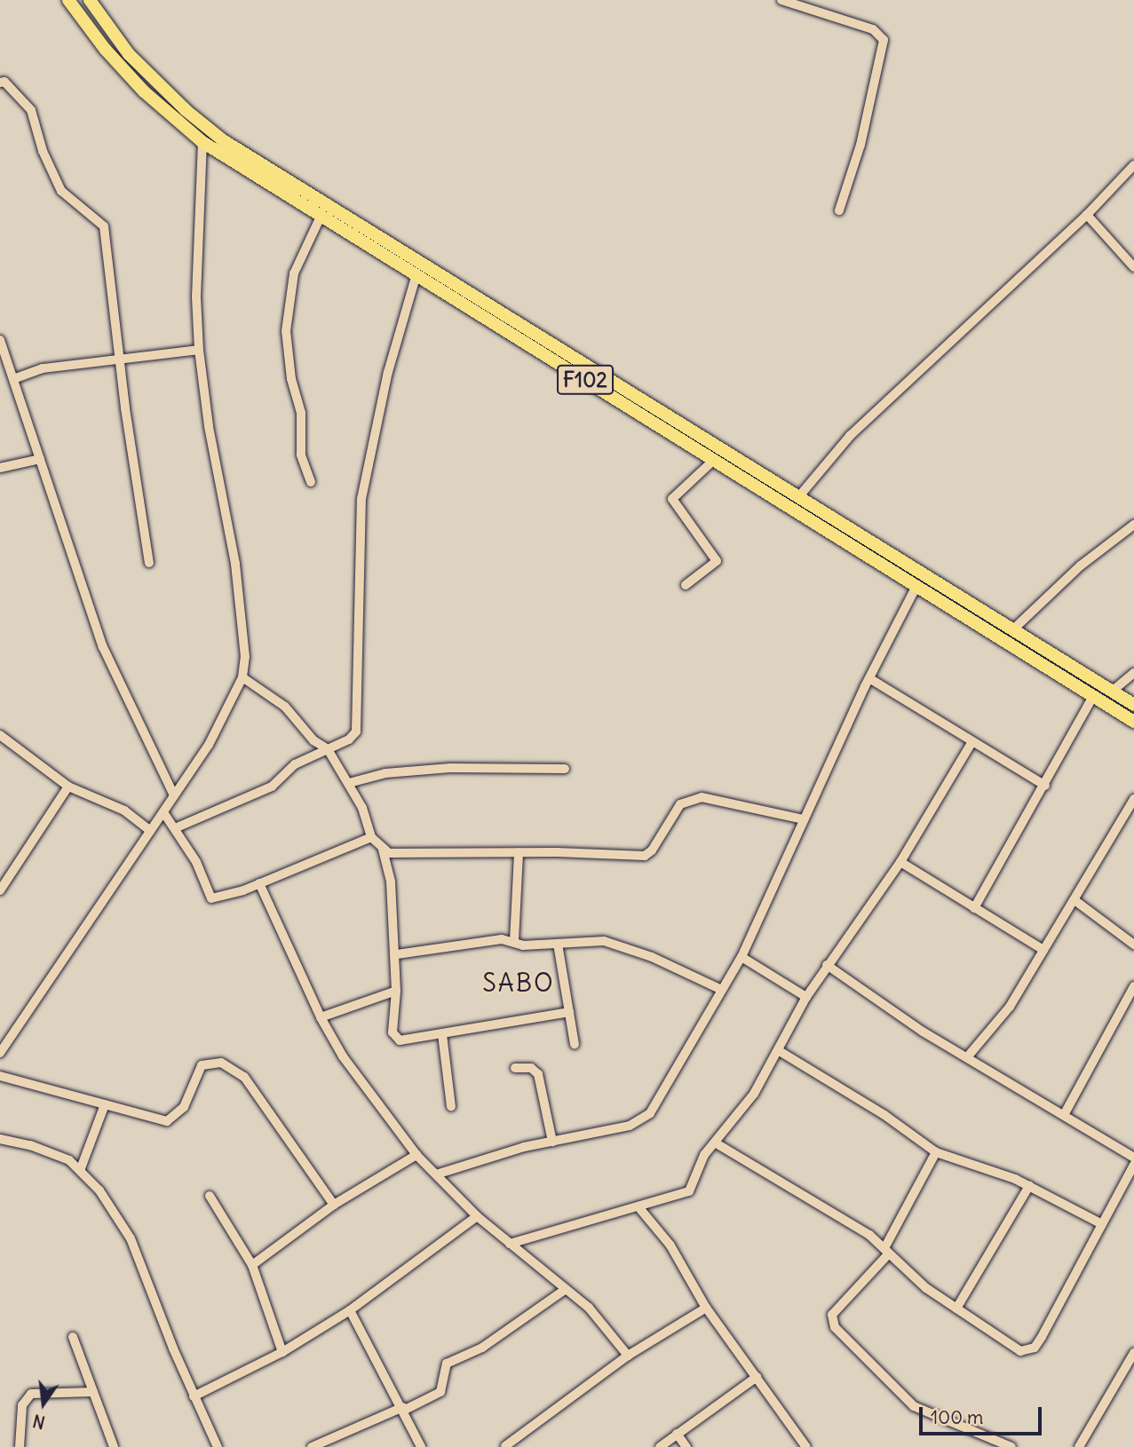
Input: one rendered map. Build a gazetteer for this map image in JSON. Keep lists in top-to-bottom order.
{
  "streets": {
    "main road": ["F102"]
  },
  "districts": ["SABO"],
  "scale_bar": "100 m",
  "north": "bottom"
}
